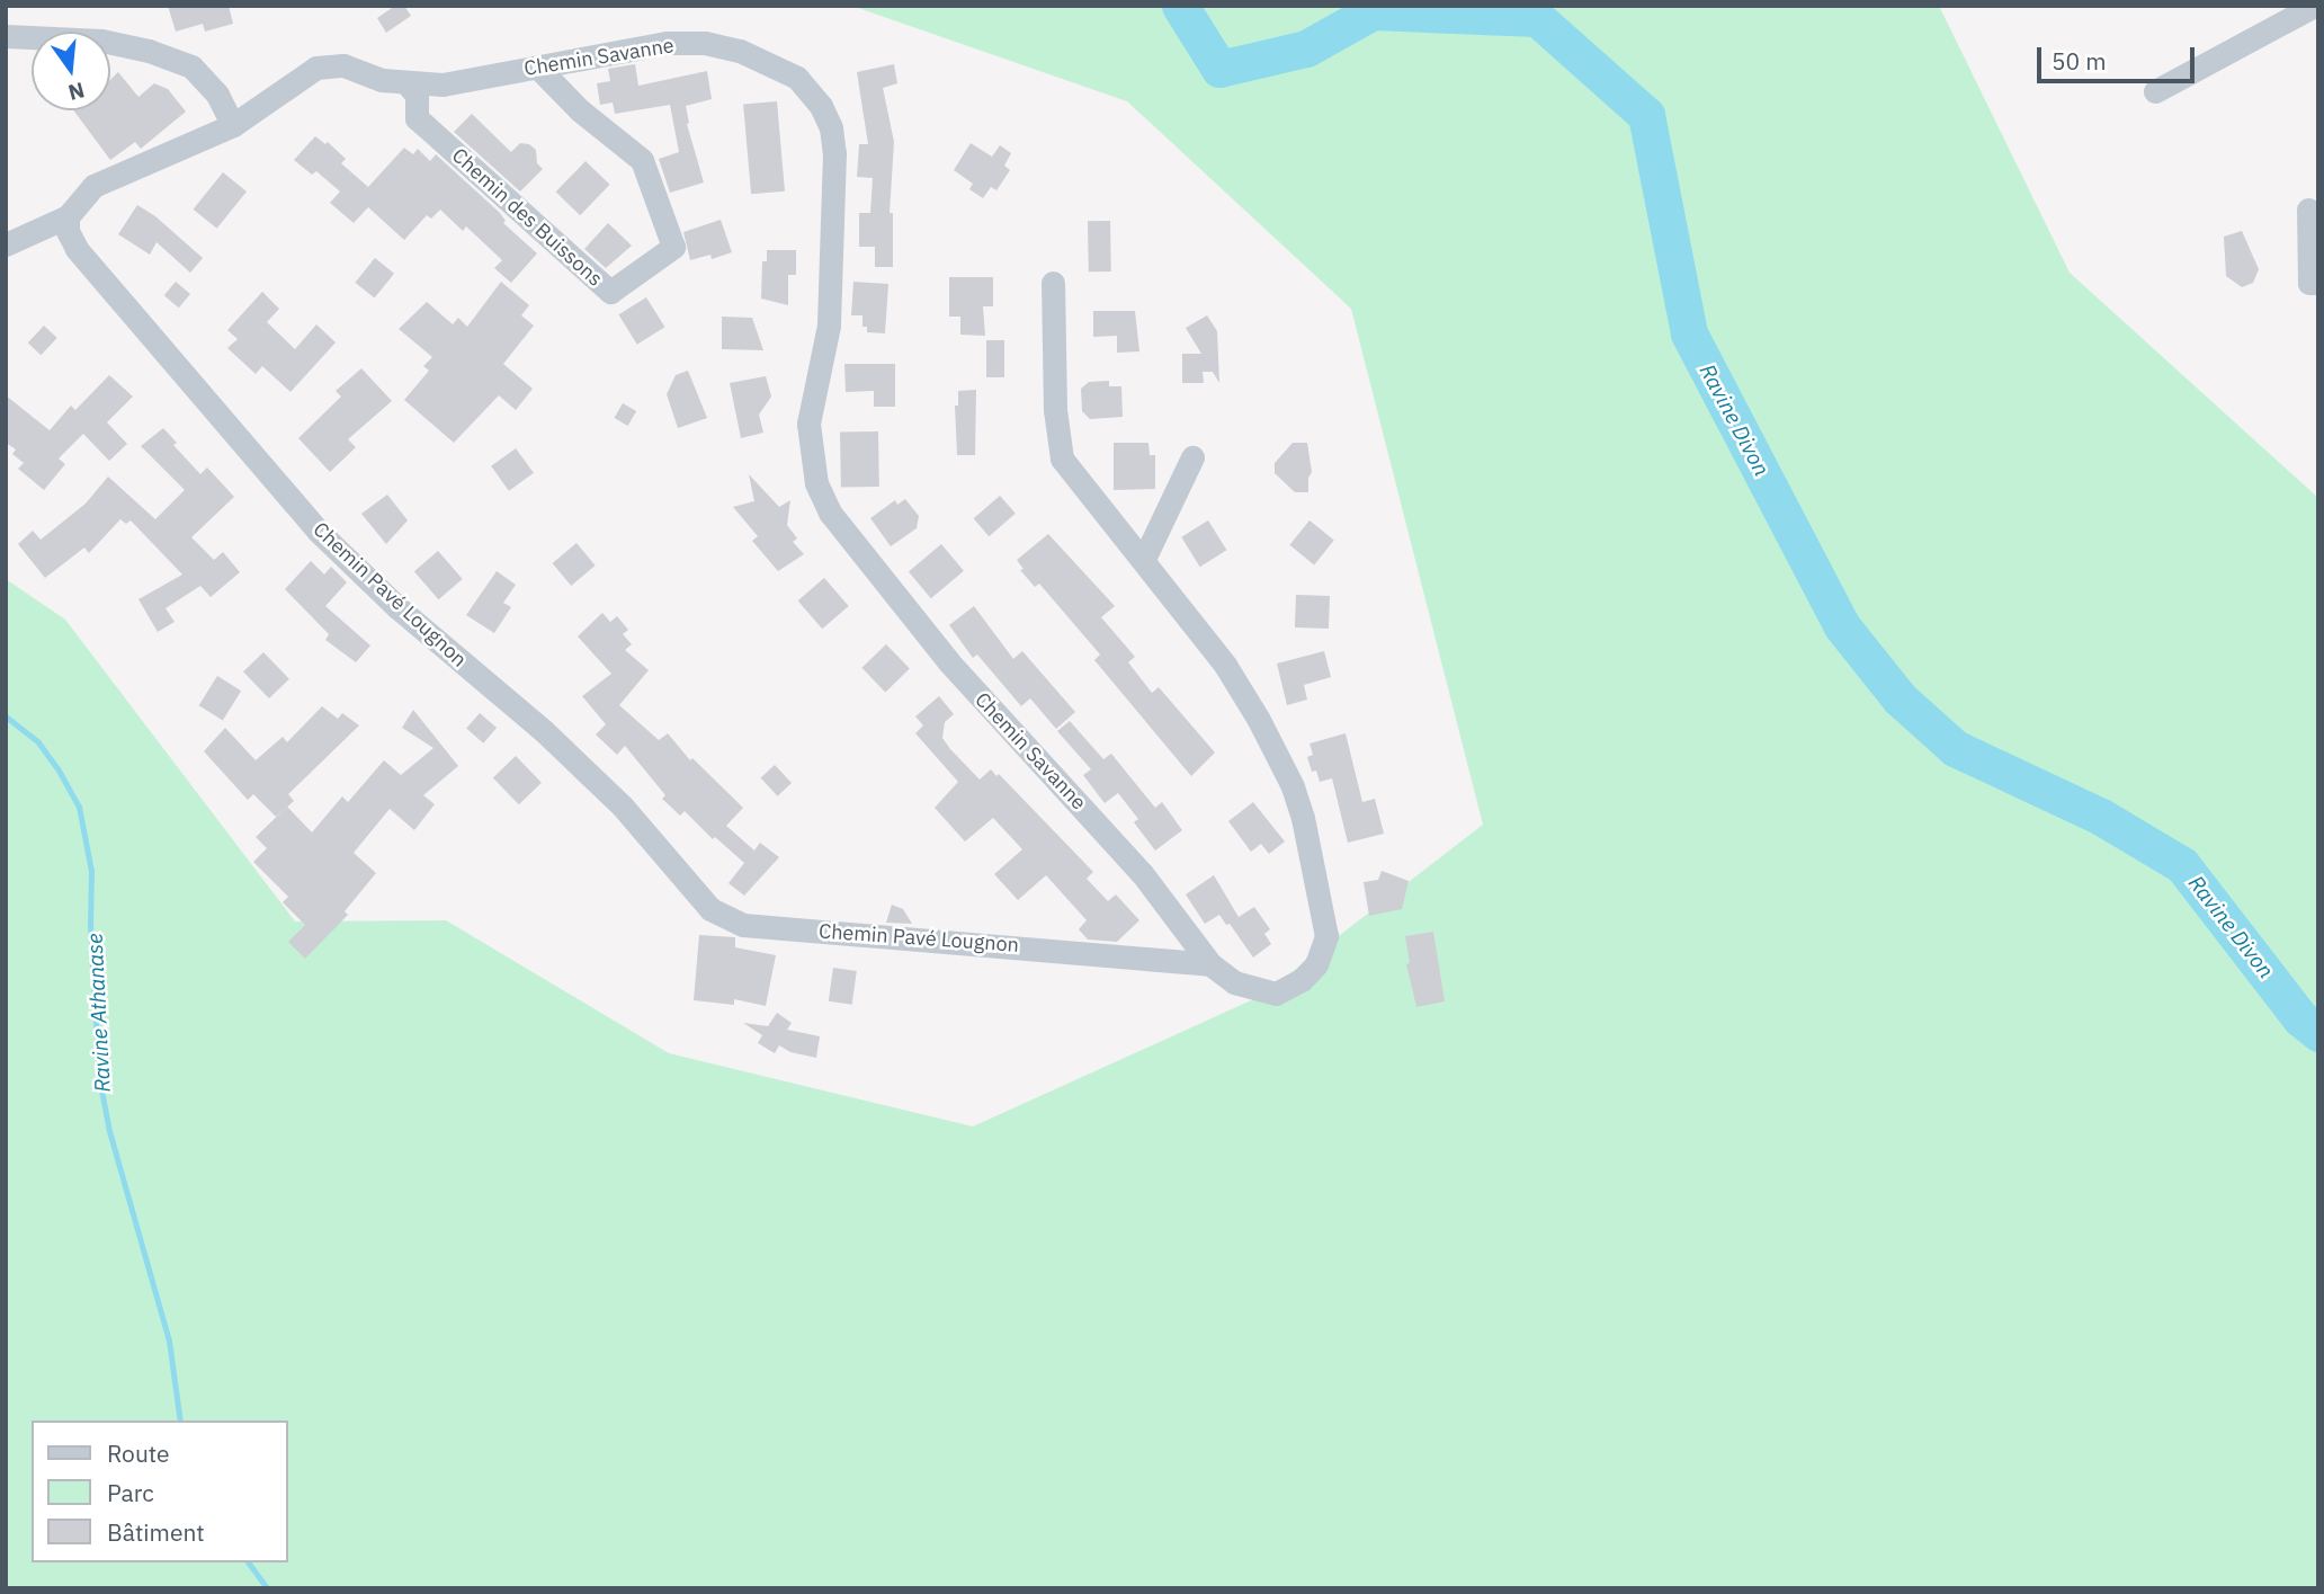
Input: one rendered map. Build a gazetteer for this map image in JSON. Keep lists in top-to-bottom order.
{
  "streets": {
    "street": ["Chemin Savanne", "Chemin des Buissons", "Chemin Pavé Lougnon"]
  },
  "crossings": [
    ["Chemin Savanne", "Chemin des Buissons"],
    ["Chemin Savanne", "Chemin Pavé Lougnon"]
  ],
  "water": ["Ravine Divon", "Ravine Athanase"],
  "legend": ["Route", "Parc", "Bâtiment"],
  "scale_bar": "50 m",
  "north": "bottom"
}
